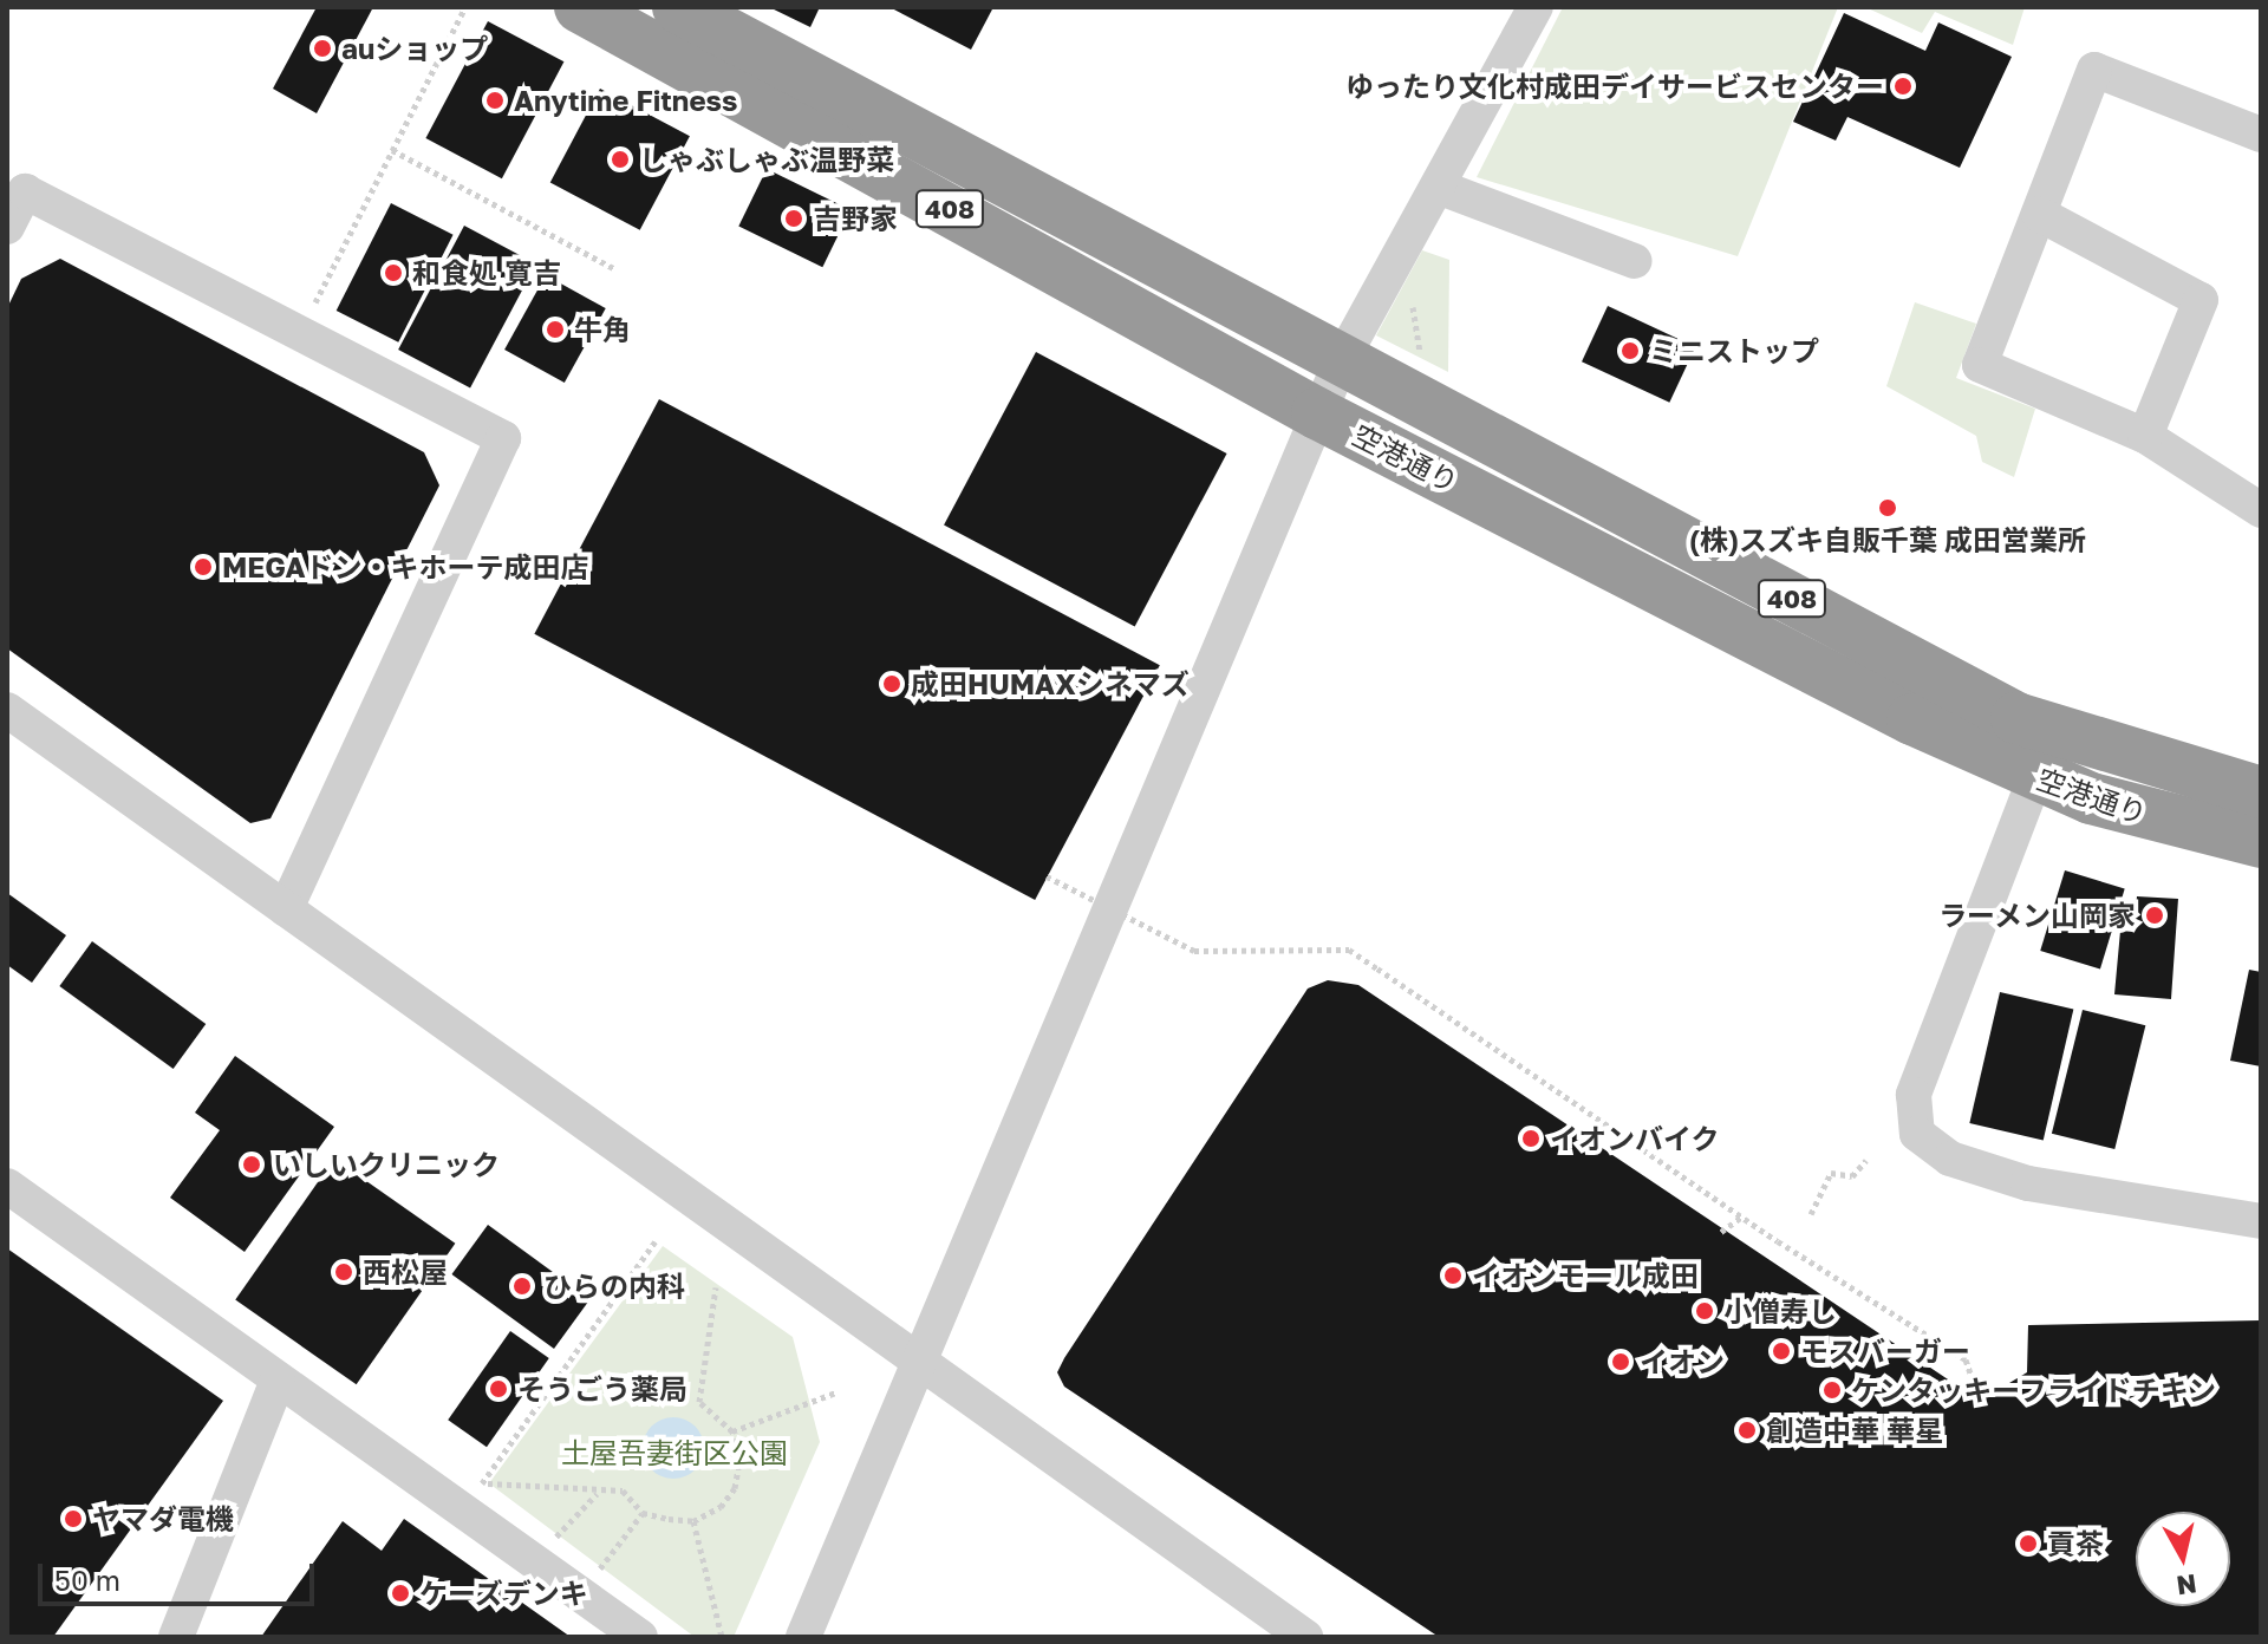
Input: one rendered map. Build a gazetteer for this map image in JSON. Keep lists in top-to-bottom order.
{
  "streets": {
    "highway": ["408", "空港通り"]
  },
  "parks": ["土屋吾妻街区公園"],
  "places": [
    "auショップ",
    "ゆったり文化村成田デイサービスセンター",
    "Anytime Fitness",
    "しゃぶしゃぶ温野菜",
    "吉野家",
    "和食処 寛吉",
    "牛角",
    "ミニストップ",
    "(株)スズキ自販千葉 成田営業所",
    "MEGAドン・キホーテ成田店",
    "成田HUMAXシネマズ",
    "ラーメン山岡家",
    "イオンバイク",
    "いしいクリニック",
    "西松屋",
    "イオンモール成田",
    "ひらの内科",
    "小僧寿し",
    "モスバーガー",
    "イオン",
    "そうごう薬局",
    "ケンタッキーフライドチキン",
    "創造中華 華星",
    "ヤマダ電機",
    "貢茶",
    "ケーズデンキ"
  ],
  "scale_bar": "50 m",
  "north": "bottom"
}
